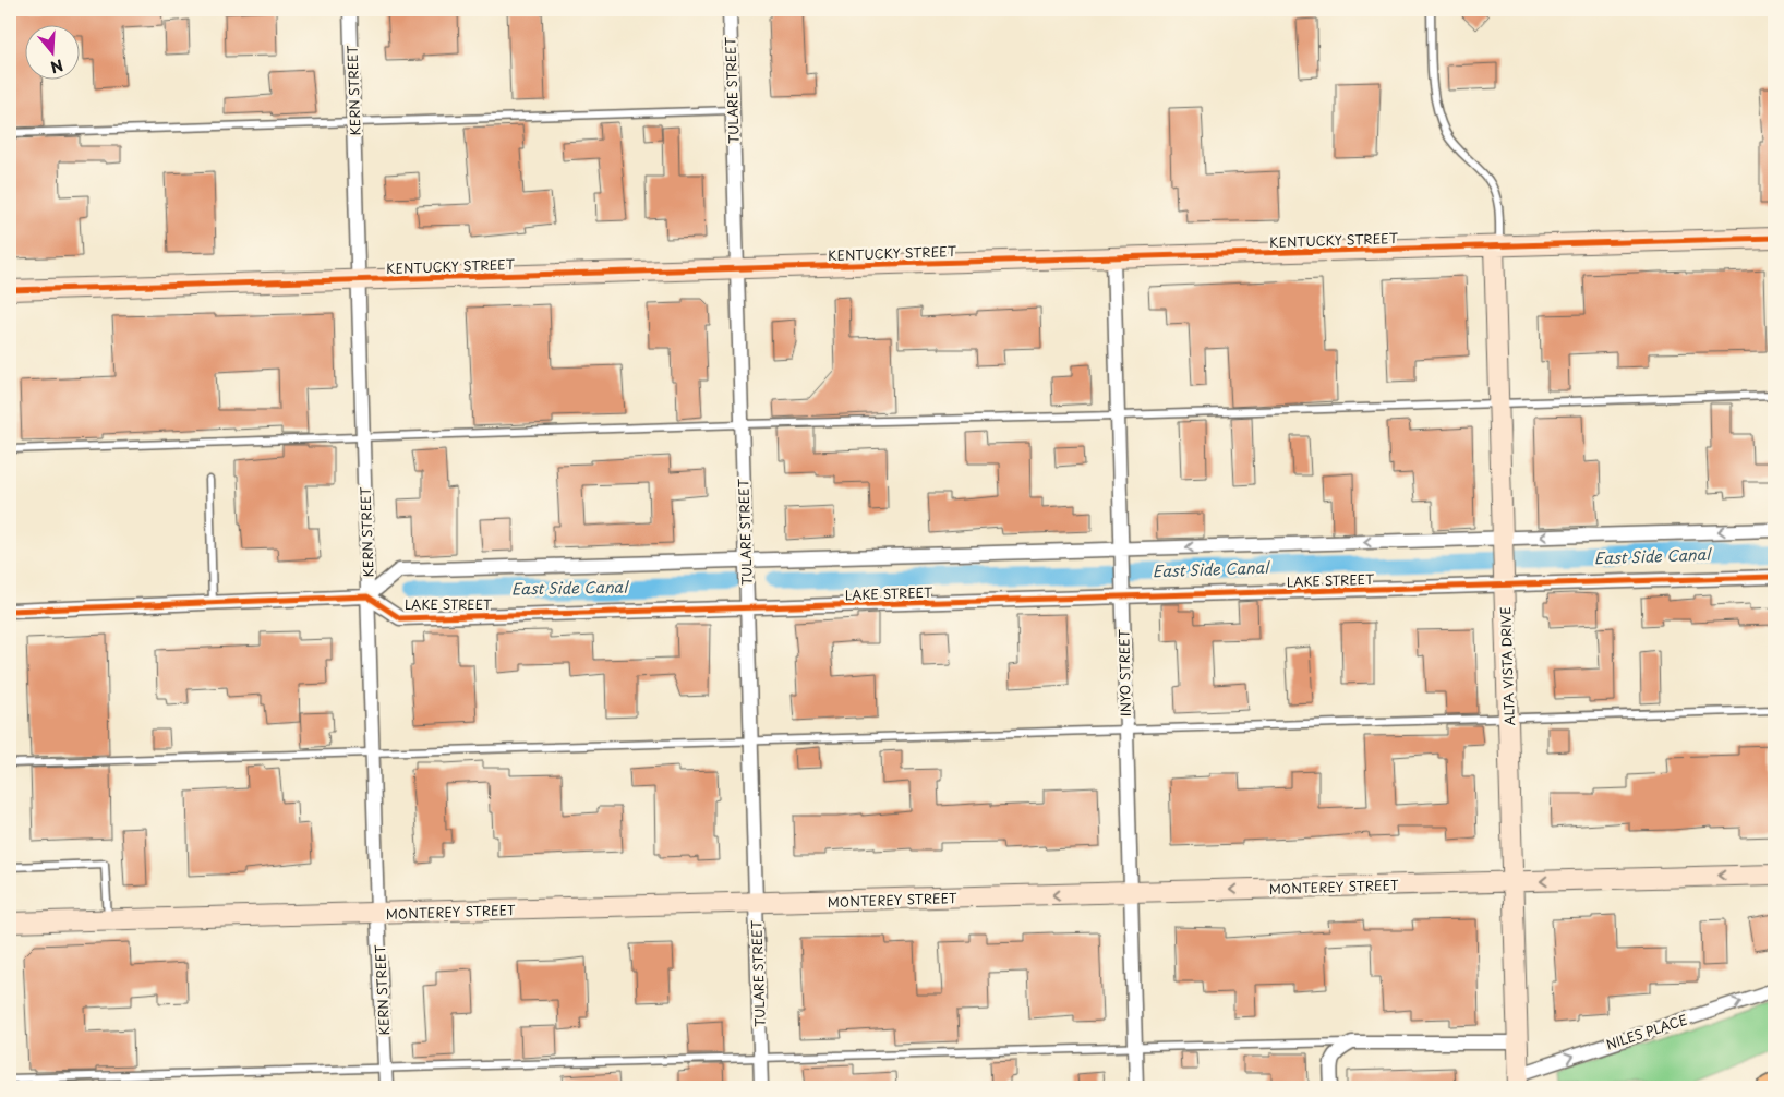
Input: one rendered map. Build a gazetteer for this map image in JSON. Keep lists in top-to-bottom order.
{
  "streets": {
    "street": [
      "KERN STREET",
      "TULARE STREET",
      "KENTUCKY STREET",
      "LAKE STREET",
      "ALTA VISTA DRIVE",
      "INYO STREET",
      "MONTEREY STREET",
      "NILES PLACE"
    ]
  },
  "crossings": [
    ["KERN STREET", "KENTUCKY STREET"],
    ["KERN STREET", "LAKE STREET"],
    ["KERN STREET", "MONTEREY STREET"],
    ["TULARE STREET", "KENTUCKY STREET"],
    ["TULARE STREET", "LAKE STREET"],
    ["TULARE STREET", "MONTEREY STREET"],
    ["KENTUCKY STREET", "ALTA VISTA DRIVE"],
    ["KENTUCKY STREET", "INYO STREET"],
    ["LAKE STREET", "ALTA VISTA DRIVE"],
    ["LAKE STREET", "INYO STREET"],
    ["ALTA VISTA DRIVE", "MONTEREY STREET"],
    ["ALTA VISTA DRIVE", "NILES PLACE"],
    ["INYO STREET", "MONTEREY STREET"]
  ],
  "one_way": ["MONTEREY STREET", "NILES PLACE"],
  "water": ["East Side Canal"],
  "north": "bottom"
}
